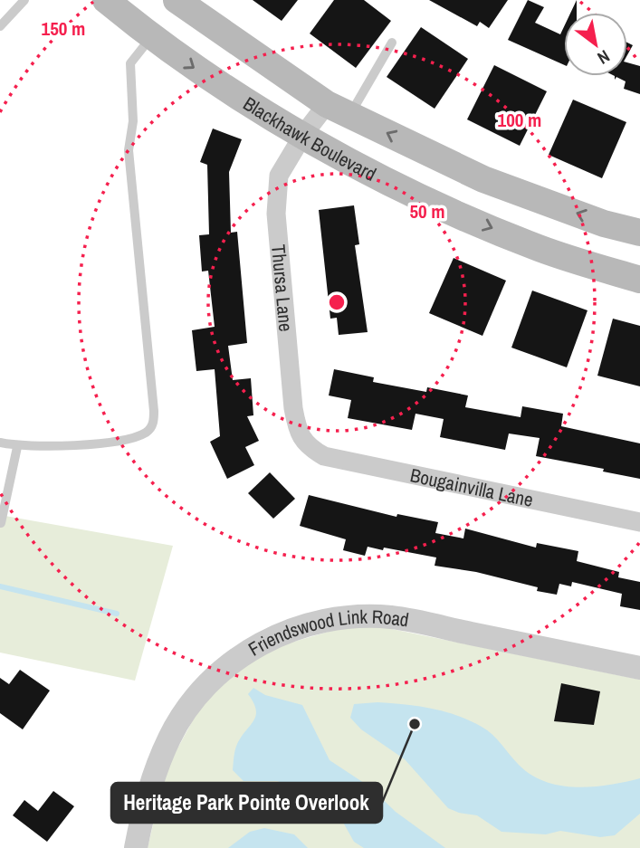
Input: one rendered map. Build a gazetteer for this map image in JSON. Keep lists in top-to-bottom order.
{
  "streets": {
    "main road": ["Blackhawk Boulevard"],
    "street": ["Thursa Lane", "Bougainvilla Lane", "Friendswood Link Road"]
  },
  "crossings": [
    ["Blackhawk Boulevard", "Thursa Lane"],
    ["Thursa Lane", "Bougainvilla Lane"]
  ],
  "places": ["Heritage Park Pointe Overlook"],
  "north": "bottom right",
  "rings": ["150 m", "100 m", "50 m"]
}
